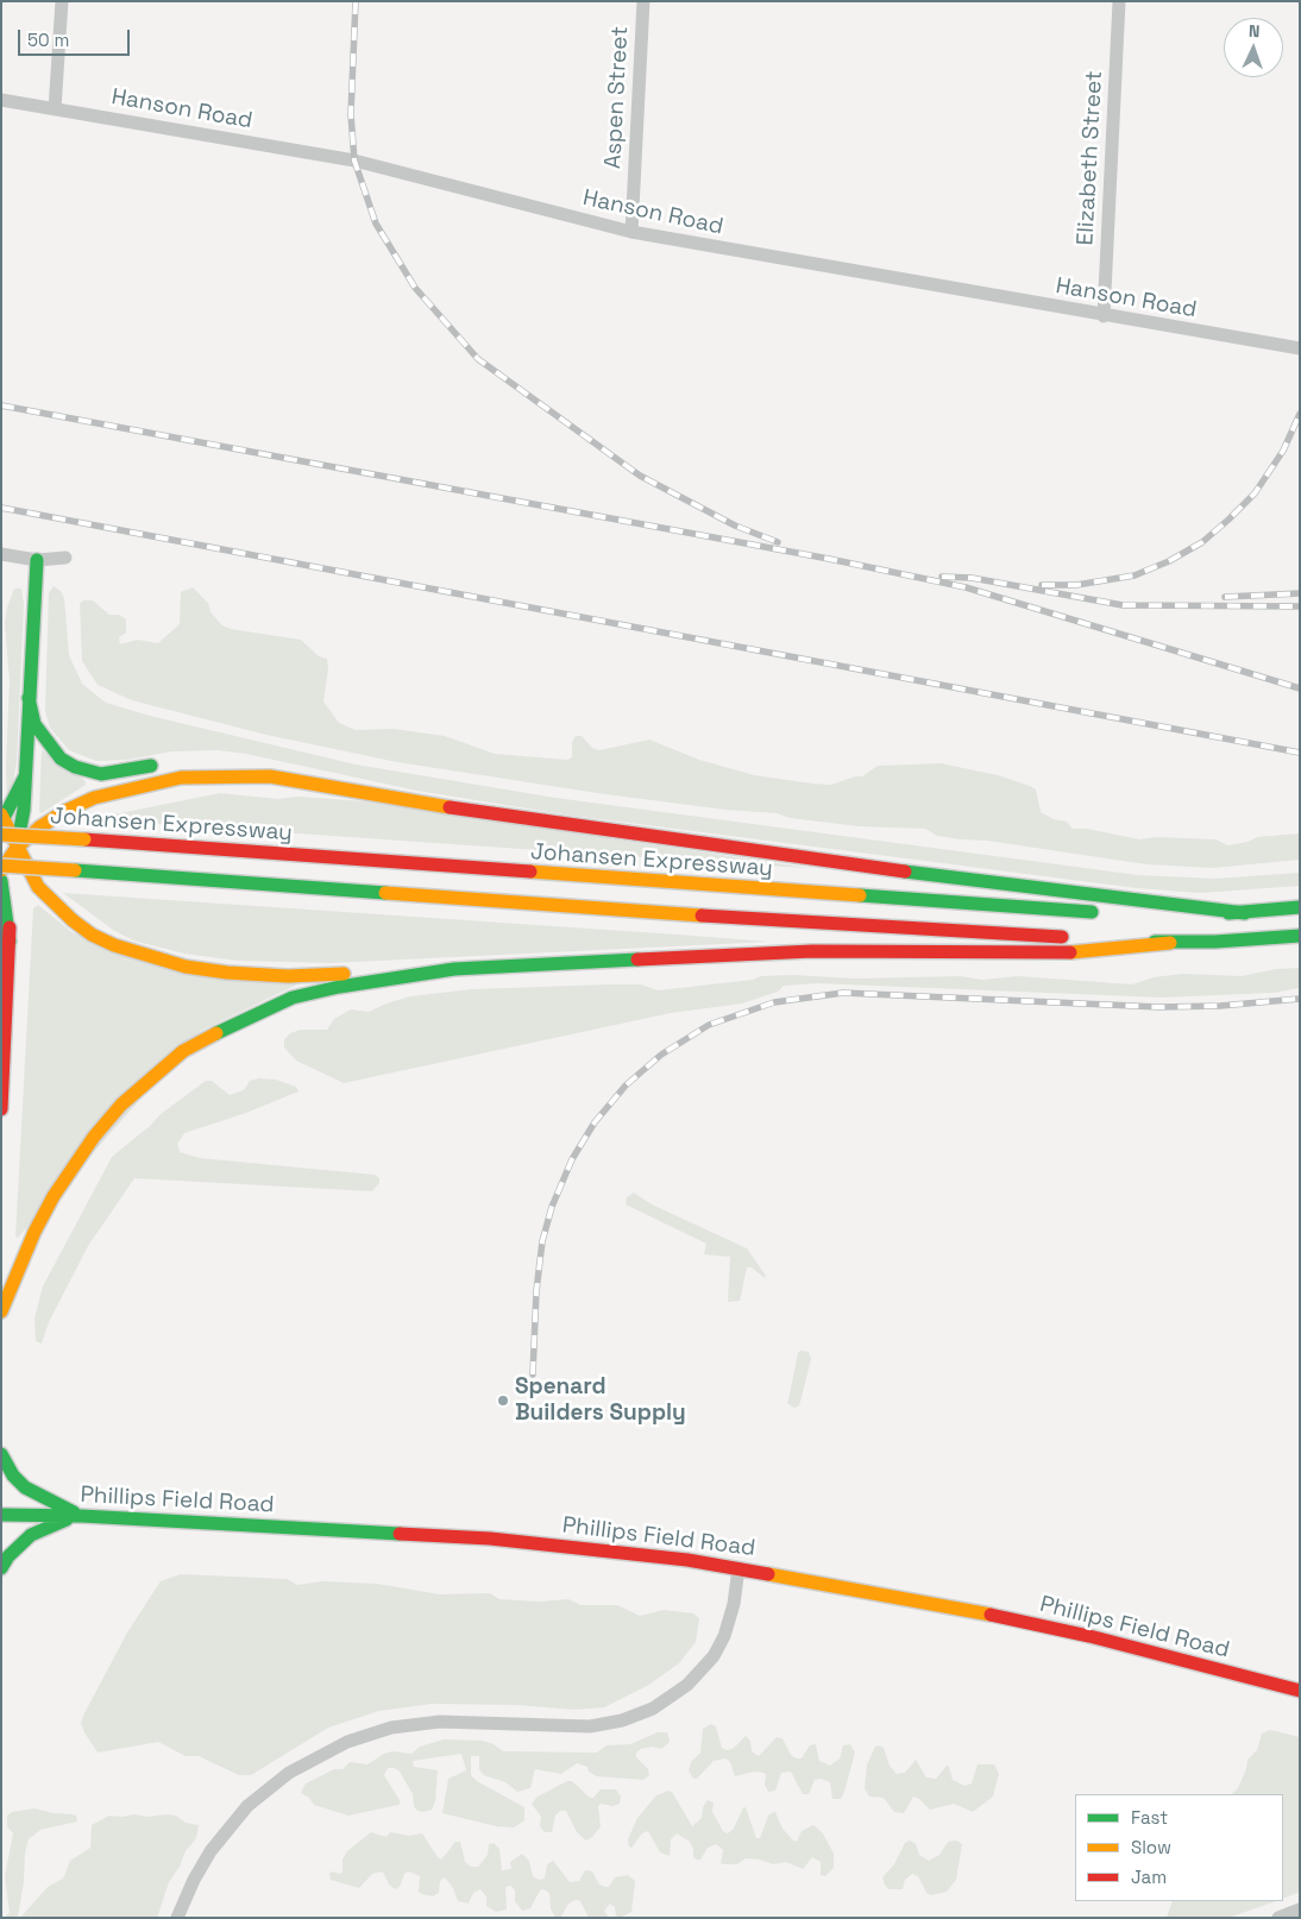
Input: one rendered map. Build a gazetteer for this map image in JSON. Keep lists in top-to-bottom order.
{
  "streets": {
    "main road": ["Johansen Expressway", "Phillips Field Road"],
    "street": ["Aspen Street", "Hanson Road", "Elizabeth Street"]
  },
  "crossings": [
    ["Aspen Street", "Hanson Road"],
    ["Hanson Road", "Elizabeth Street"]
  ],
  "places": ["Spenard Builders Supply"],
  "legend": ["Fast", "Slow", "Jam"],
  "scale_bar": "50 m",
  "north": "top"
}
